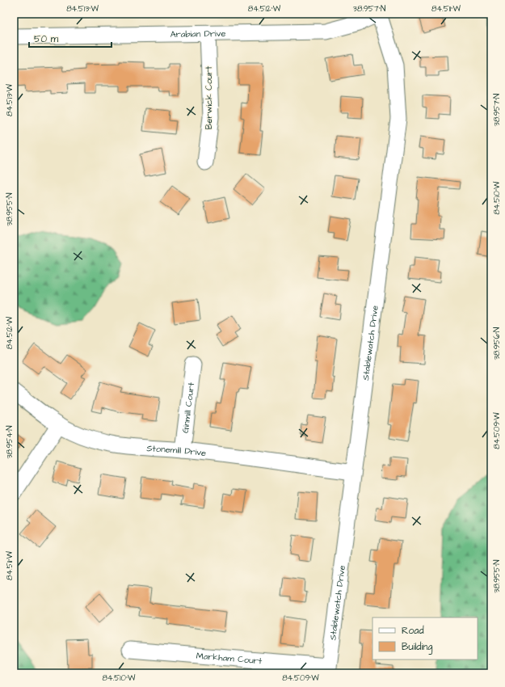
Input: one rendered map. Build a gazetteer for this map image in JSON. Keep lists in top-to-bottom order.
{
  "streets": {
    "street": [
      "Arabian Drive",
      "Berwick Court",
      "Stablewatch Drive",
      "Ginmill Court",
      "Stonemill Drive",
      "Markham Court"
    ]
  },
  "crossings": [
    ["Arabian Drive", "Berwick Court"],
    ["Arabian Drive", "Stablewatch Drive"],
    ["Stablewatch Drive", "Stonemill Drive"],
    ["Stablewatch Drive", "Markham Court"],
    ["Ginmill Court", "Stonemill Drive"]
  ],
  "legend": ["Road", "Building"],
  "scale_bar": "50 m",
  "coordinates": [
    "84.513°W",
    "84.512°W",
    "38.957°N",
    "84.511°W",
    "84.510°W",
    "38.955°N",
    "38.956°N",
    "84.509°W",
    "38.954°N"
  ]
}
